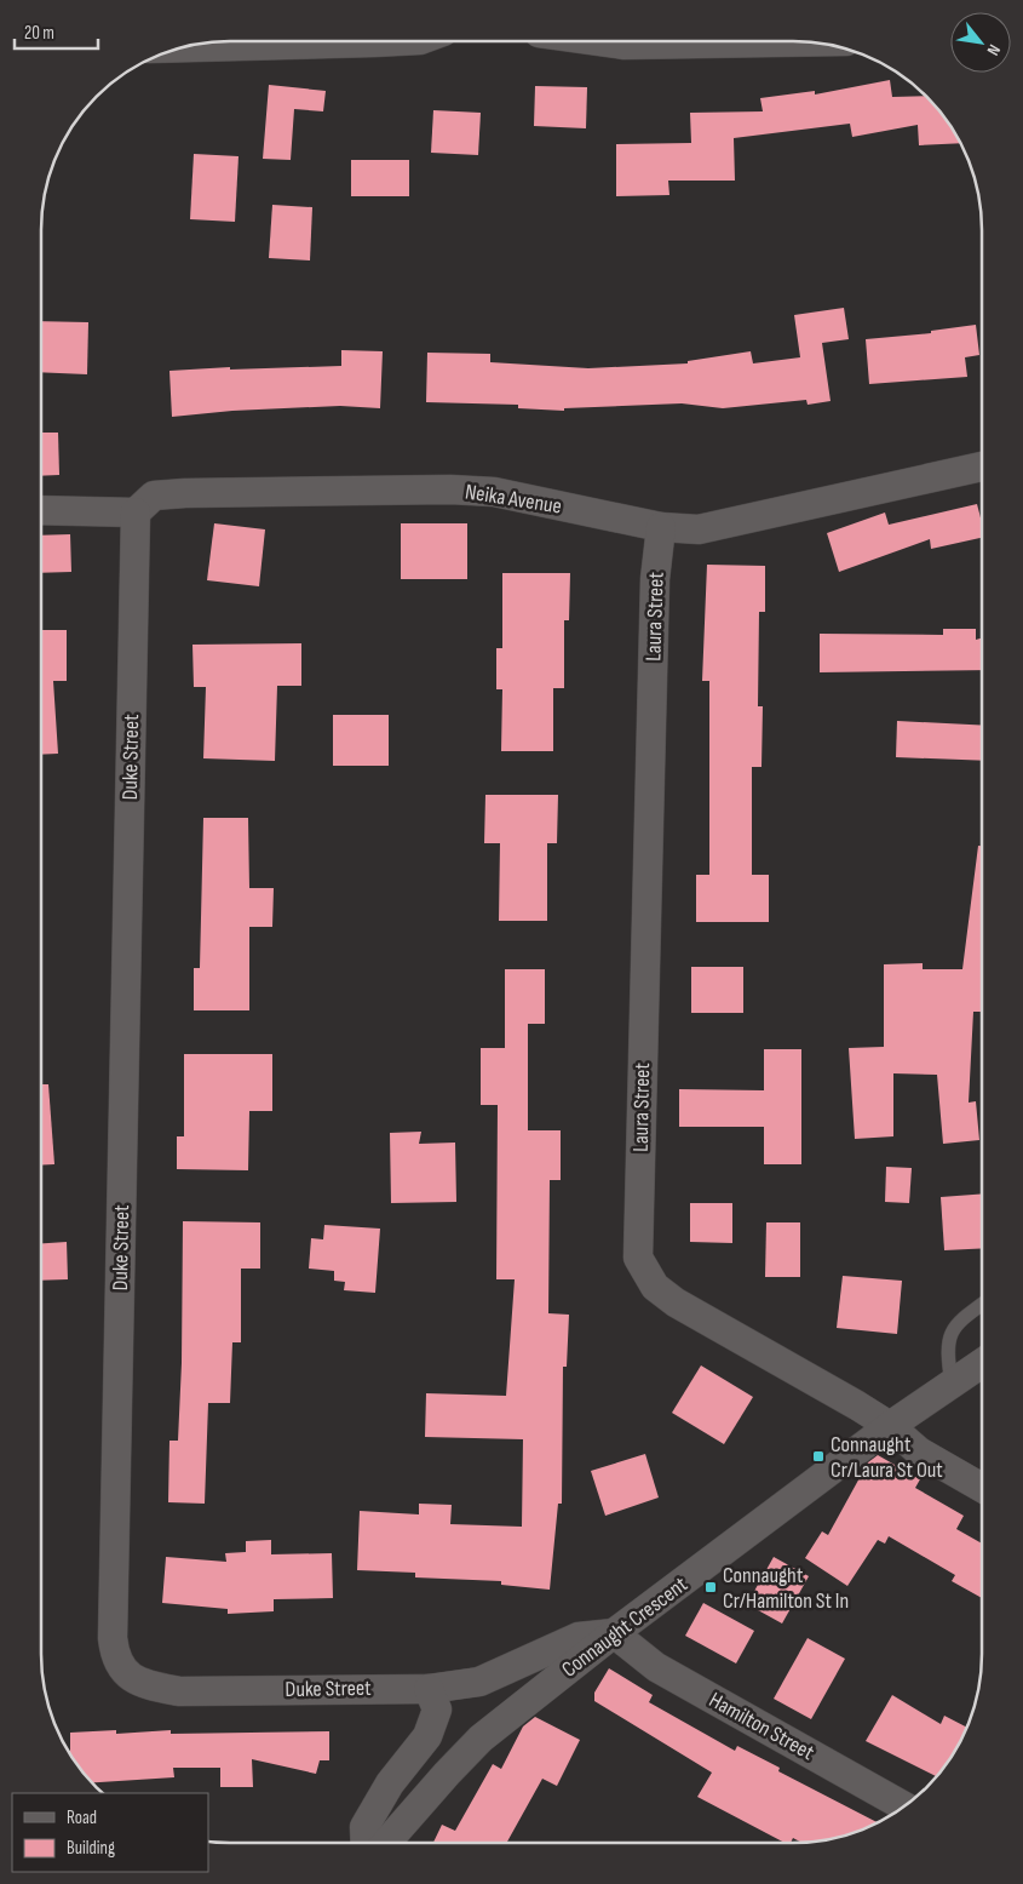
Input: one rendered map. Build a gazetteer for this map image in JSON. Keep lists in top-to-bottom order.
{
  "streets": {
    "street": [
      "Neika Avenue",
      "Laura Street",
      "Duke Street",
      "Connaught Crescent",
      "Hamilton Street"
    ]
  },
  "crossings": [
    ["Neika Avenue", "Laura Street"],
    ["Neika Avenue", "Duke Street"],
    ["Laura Street", "Connaught Crescent"],
    ["Duke Street", "Connaught Crescent"],
    ["Duke Street", "Hamilton Street"],
    ["Connaught Crescent", "Hamilton Street"]
  ],
  "places": {
    "transit": ["Connaught Cr/Laura St Out", "Connaught Cr/Hamilton St In"]
  },
  "legend": ["Road", "Building"],
  "scale_bar": "20 m",
  "north": "bottom right"
}
